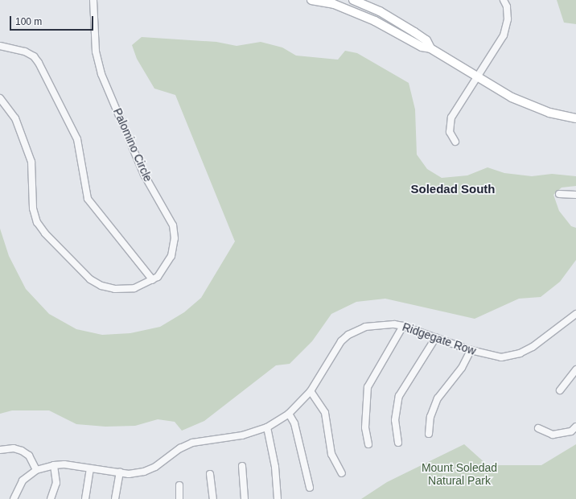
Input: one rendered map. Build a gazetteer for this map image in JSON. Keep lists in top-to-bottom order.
{
  "streets": {
    "street": ["Palomino Circle", "Ridgegate Row"]
  },
  "districts": ["Soledad South"],
  "parks": ["Mount Soledad Natural Park"],
  "scale_bar": "100 m"
}
